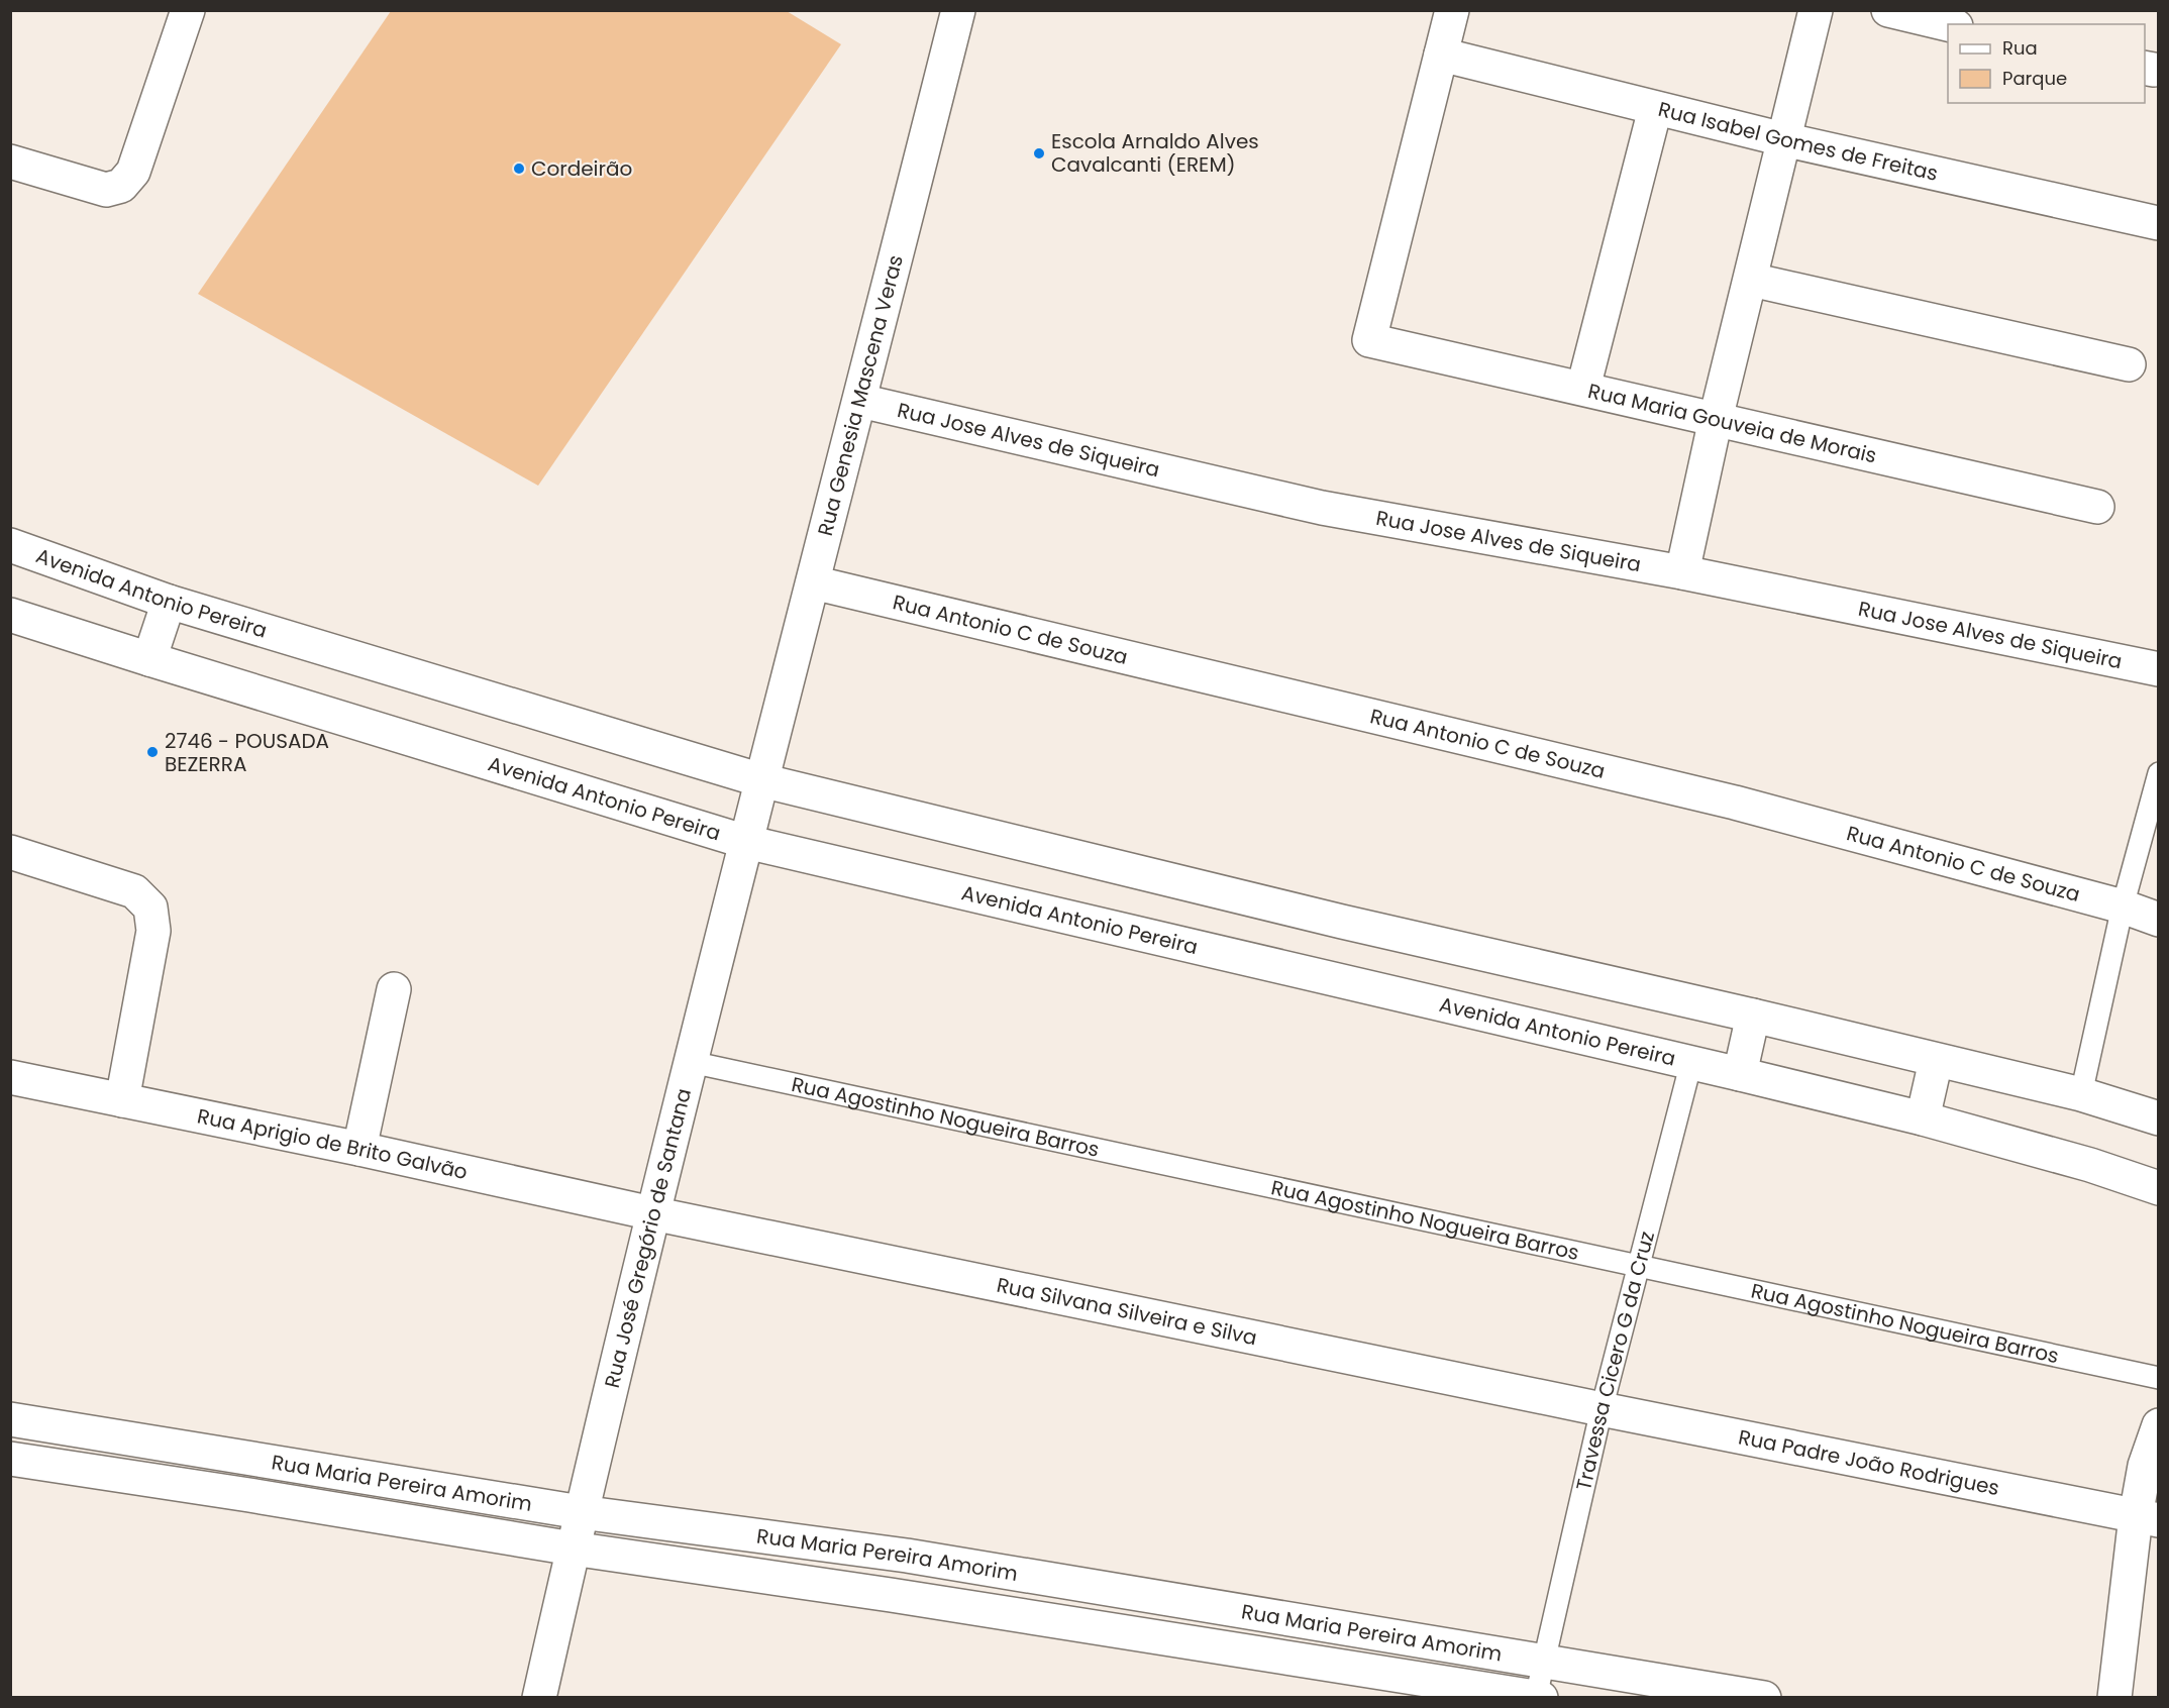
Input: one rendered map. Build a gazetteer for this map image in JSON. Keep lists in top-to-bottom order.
{
  "streets": {
    "street": [
      "Rua Isabel Gomes de Freitas",
      "Rua Genesia Mascena Veras",
      "Rua Maria Gouveia de Morais",
      "Rua Jose Alves de Siqueira",
      "Avenida Antonio Pereira",
      "Rua Antonio C de Souza",
      "Rua Aprigio de Brito Galvão",
      "Rua José Gregório de Santana",
      "Rua Silvana Silveira e Silva",
      "Rua Padre João Rodrigues",
      "Rua Maria Pereira Amorim"
    ],
    "lane": ["Rua Agostinho Nogueira Barros", "Travessa Cicero G da Cruz"]
  },
  "crossings": [
    ["Rua Isabel Gomes de Freitas", "Rua Maria Gouveia de Morais"],
    ["Rua Genesia Mascena Veras", "Rua Jose Alves de Siqueira"],
    ["Rua Genesia Mascena Veras", "Avenida Antonio Pereira"],
    ["Rua Genesia Mascena Veras", "Rua Antonio C de Souza"],
    ["Rua Genesia Mascena Veras", "Rua José Gregório de Santana"],
    ["Avenida Antonio Pereira", "Rua José Gregório de Santana"],
    ["Avenida Antonio Pereira", "Travessa Cicero G da Cruz"],
    ["Rua Agostinho Nogueira Barros", "Rua José Gregório de Santana"],
    ["Rua Agostinho Nogueira Barros", "Travessa Cicero G da Cruz"],
    ["Rua Aprigio de Brito Galvão", "Rua José Gregório de Santana"],
    ["Rua Aprigio de Brito Galvão", "Rua Silvana Silveira e Silva"],
    ["Rua José Gregório de Santana", "Rua Silvana Silveira e Silva"],
    ["Rua José Gregório de Santana", "Rua Maria Pereira Amorim"],
    ["Rua Silvana Silveira e Silva", "Travessa Cicero G da Cruz"],
    ["Rua Silvana Silveira e Silva", "Rua Padre João Rodrigues"],
    ["Travessa Cicero G da Cruz", "Rua Padre João Rodrigues"],
    ["Travessa Cicero G da Cruz", "Rua Maria Pereira Amorim"]
  ],
  "places": ["Escola Arnaldo Alves Cavalcanti (EREM)", "Cordeirão", "2746 - POUSADA BEZERRA"],
  "legend": ["Rua", "Parque"]
}
